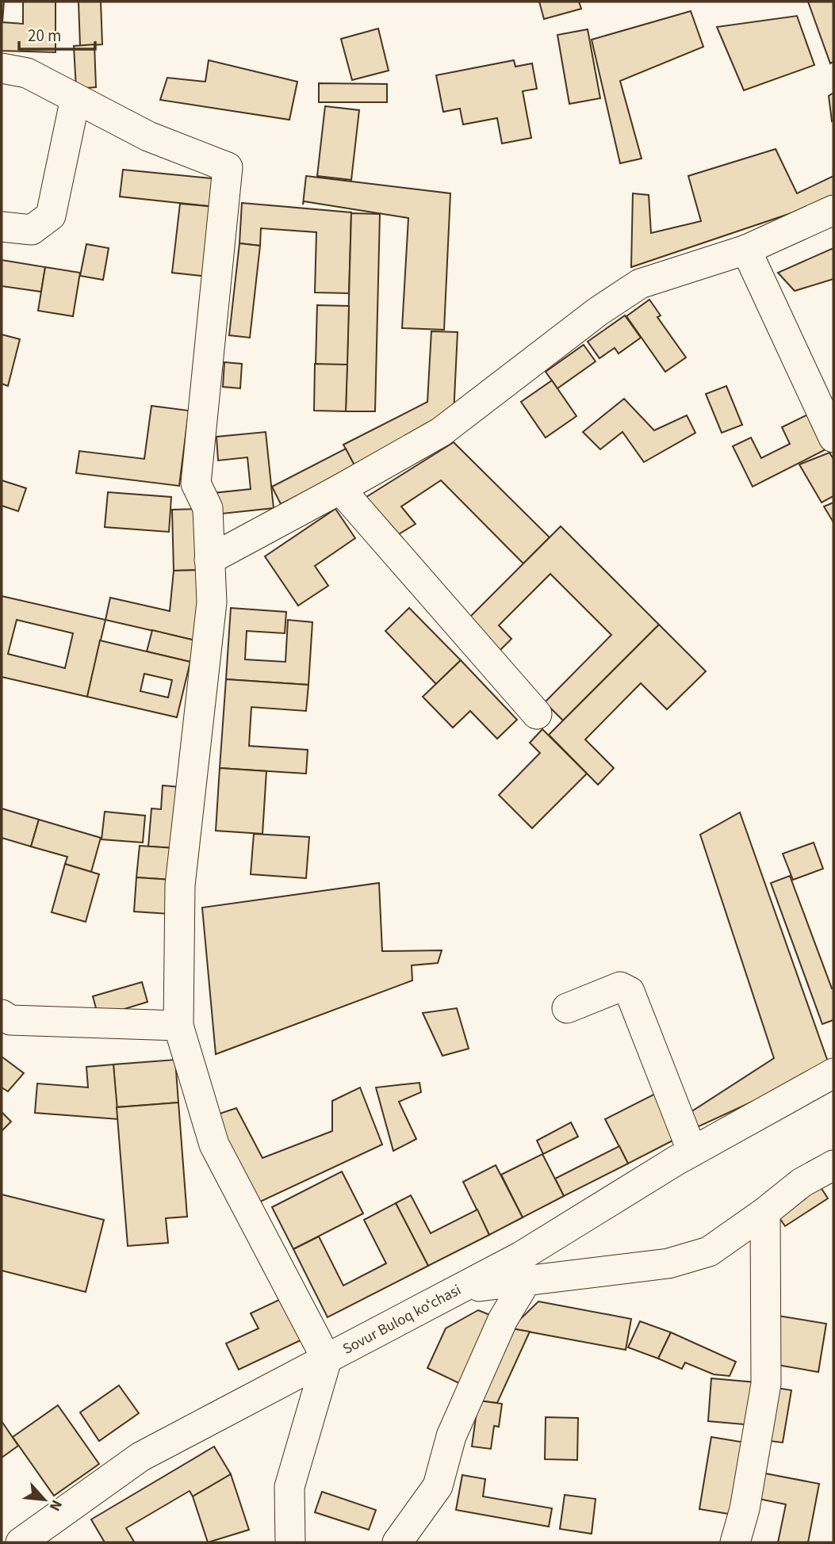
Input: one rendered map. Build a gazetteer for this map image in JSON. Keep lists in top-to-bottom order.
{
  "streets": {
    "street": ["Sovur Buloq koʻchasi"]
  },
  "scale_bar": "20 m",
  "north": "bottom right"
}
